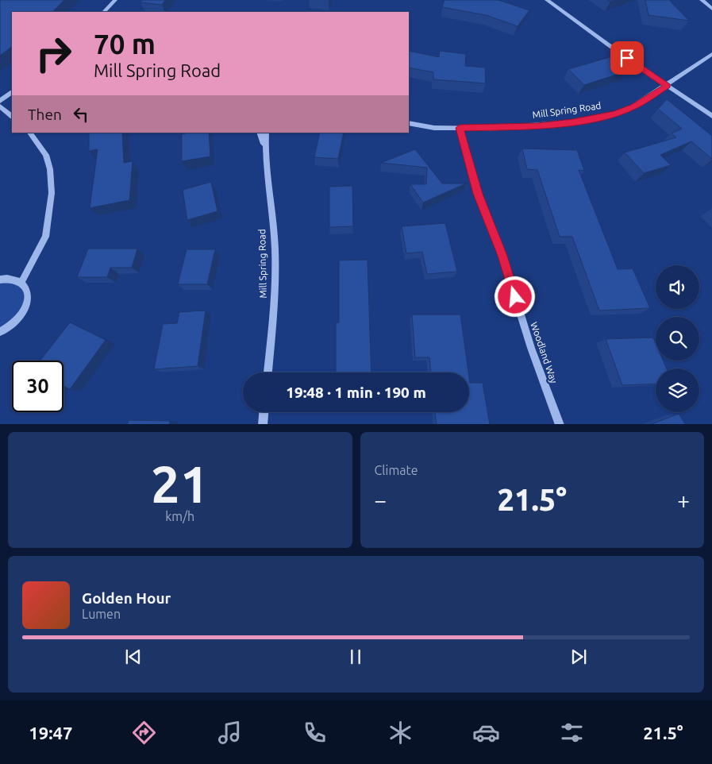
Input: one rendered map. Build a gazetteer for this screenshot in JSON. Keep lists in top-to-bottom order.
{
  "streets": {
    "street": ["Mill Spring Road", "Woodland Way"]
  },
  "crossings": [
    ["Mill Spring Road", "Woodland Way"]
  ],
  "page": {
    "turn": ["70 m", "Mill Spring Road"],
    "then": "Then",
    "limit": "30",
    "trip": "19:48 · 1 min · 190 m",
    "tile": [
      ["21", "km/h"],
      "Climate"
    ],
    "heat": ["−", "21.5°", "+"],
    "song": ["Golden Hour", "Lumen"],
    "tabs": ["19:47", "21.5°"]
  }
}
